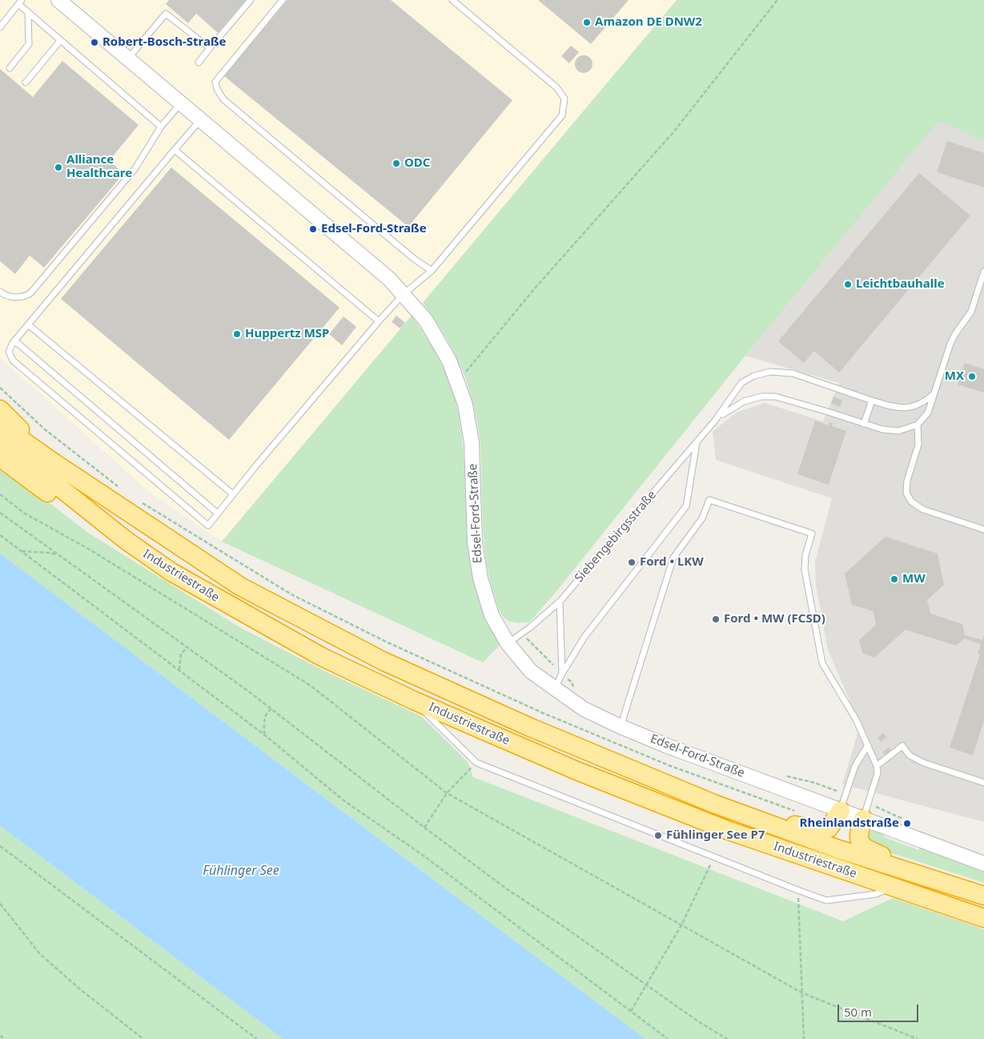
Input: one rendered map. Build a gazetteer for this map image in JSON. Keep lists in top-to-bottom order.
{
  "streets": {
    "highway": ["Industriestraße"],
    "street": ["Edsel-Ford-Straße"],
    "lane": ["Siebengebirgsstraße"]
  },
  "crossings": [
    ["Edsel-Ford-Straße", "Siebengebirgsstraße"]
  ],
  "water": ["Fühlinger See"],
  "places": [
    "Amazon DE DNW2",
    "Robert-Bosch-Straße",
    "ODC",
    "Alliance Healthcare",
    "Edsel-Ford-Straße",
    "Leichtbauhalle",
    "Huppertz MSP",
    "MX",
    "Ford • LKW",
    "MW",
    "Ford • MW (FCSD)",
    "Rheinlandstraße",
    "Fühlinger See P7"
  ],
  "scale_bar": "50 m"
}
